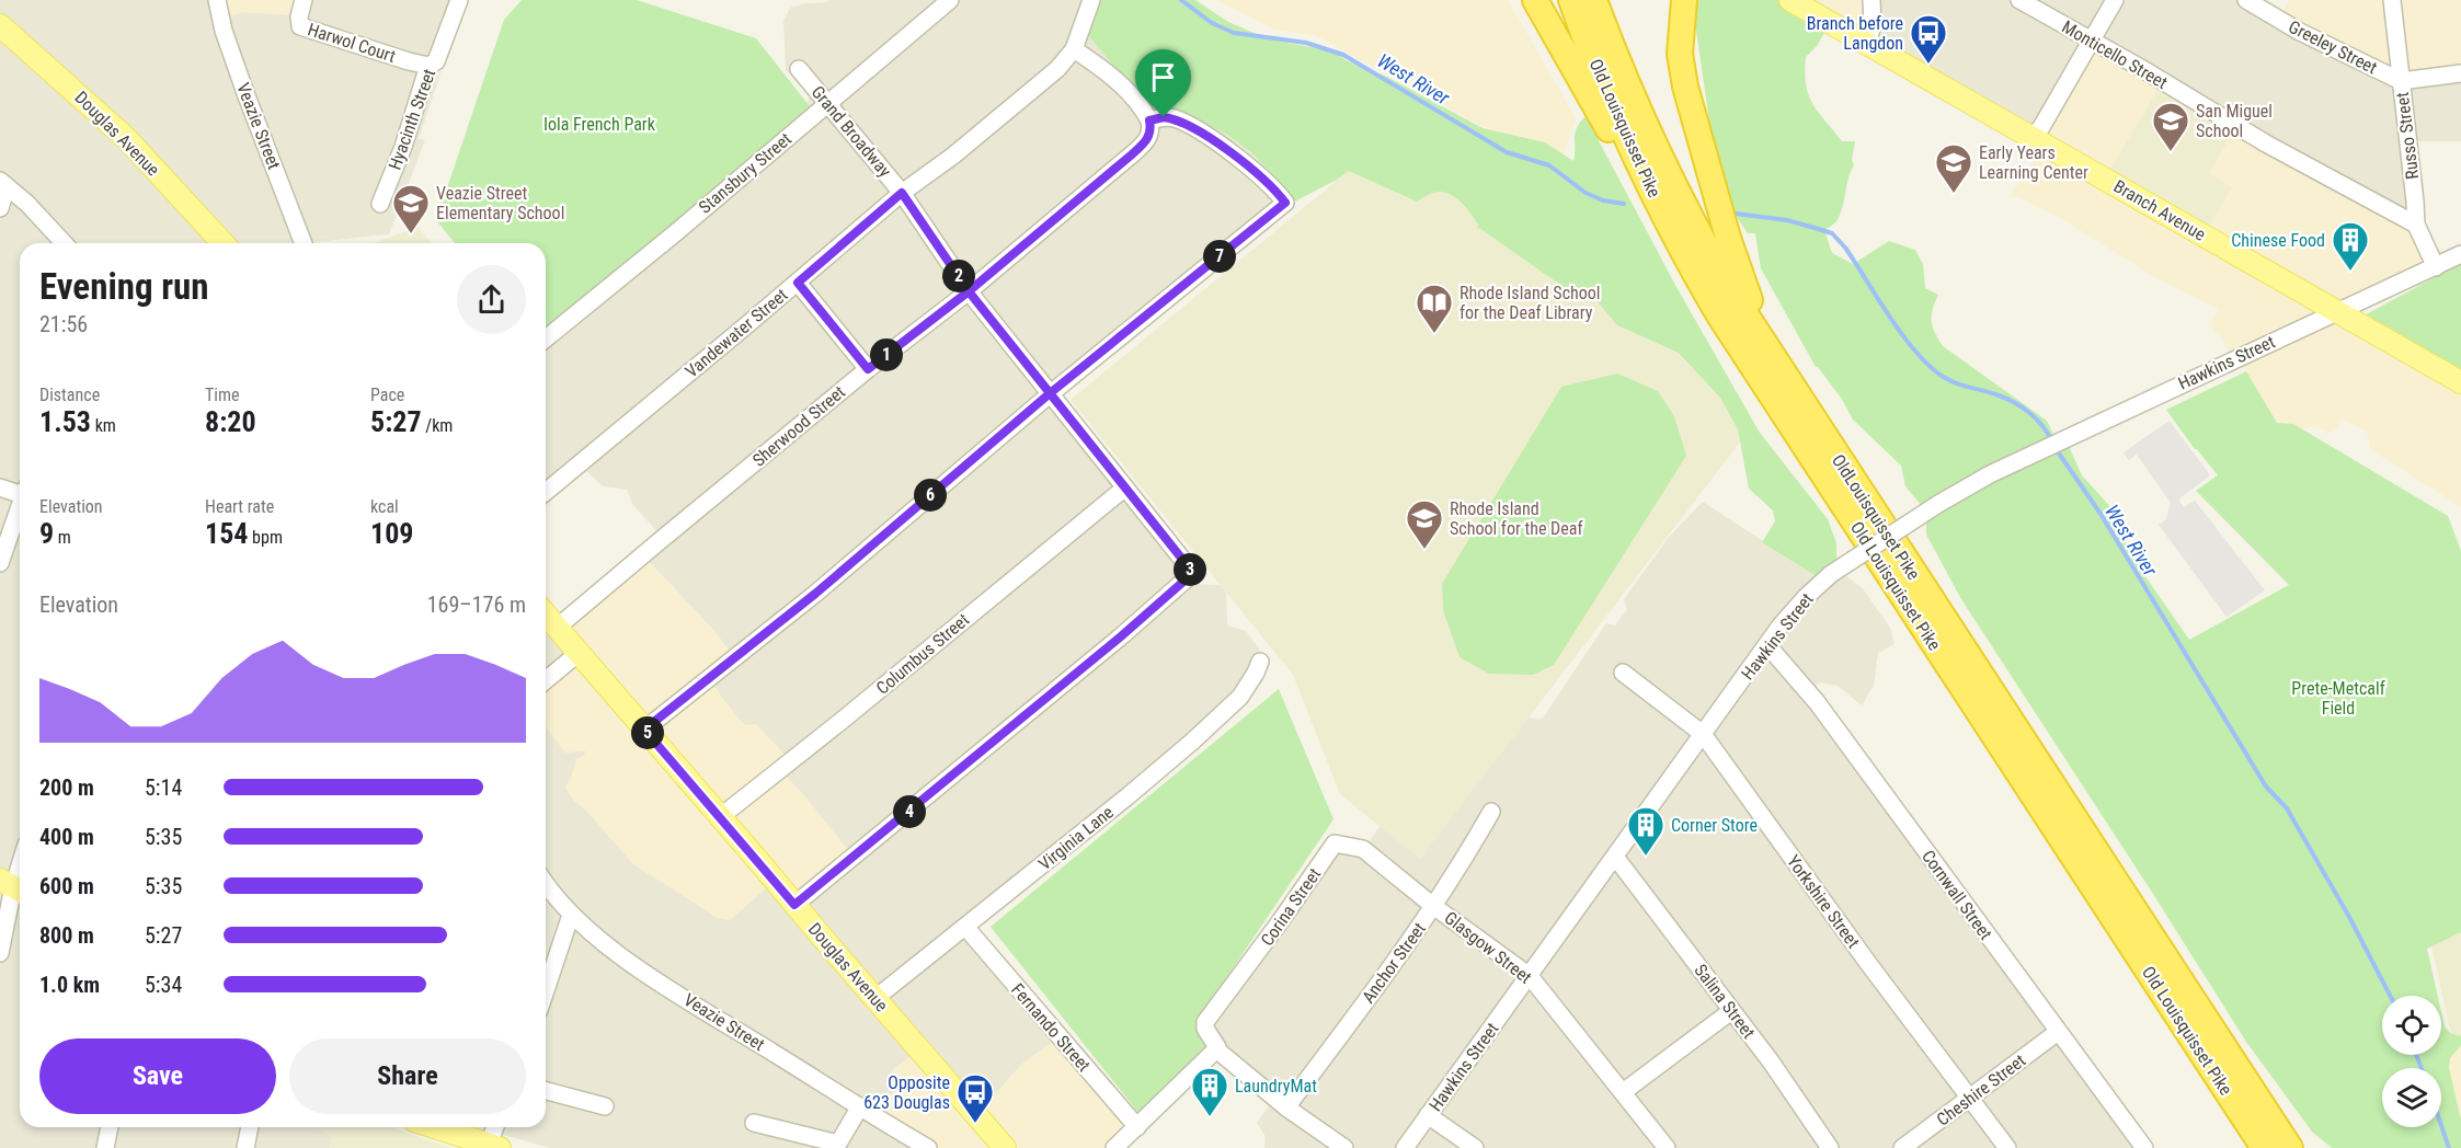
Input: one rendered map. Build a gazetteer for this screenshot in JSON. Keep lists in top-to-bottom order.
{
  "streets": {
    "highway": ["Old Louisquisset Pike", "OldLouisquisset Pike"],
    "main road": ["Douglas Avenue", "Branch Avenue"],
    "street": [
      "Harwol Court",
      "Greeley Street",
      "Monticello Street",
      "Hyacinth Street",
      "Veazie Street",
      "Grand Broadway",
      "Russo Street",
      "Stansbury Street",
      "Vandewater Street",
      "Hawkins Street",
      "Sherwood Street",
      "Columbus Street",
      "Virginia Lane",
      "Cornwall Street",
      "Yorkshire Street",
      "Corina Street",
      "Glasgow Street",
      "Anchor Street",
      "Salina Street",
      "Fernando Street",
      "Cheshire Street"
    ]
  },
  "crossings": [
    ["Harwol Court", "Hyacinth Street"],
    ["Greeley Street", "Russo Street"],
    ["Monticello Street", "Russo Street"],
    ["Old Louisquisset Pike", "OldLouisquisset Pike"],
    ["Grand Broadway", "Stansbury Street"],
    ["Grand Broadway", "Vandewater Street"],
    ["Grand Broadway", "Sherwood Street"],
    ["Douglas Avenue", "Sherwood Street"],
    ["Douglas Avenue", "Columbus Street"],
    ["Douglas Avenue", "Virginia Lane"],
    ["Russo Street", "Hawkins Street"],
    ["Branch Avenue", "Hawkins Street"],
    ["Hawkins Street", "Cornwall Street"],
    ["Hawkins Street", "Yorkshire Street"],
    ["Hawkins Street", "Glasgow Street"],
    ["Hawkins Street", "Salina Street"],
    ["Virginia Lane", "Fernando Street"],
    ["Cornwall Street", "Cheshire Street"],
    ["Yorkshire Street", "Cheshire Street"],
    ["Corina Street", "Glasgow Street"],
    ["Glasgow Street", "Anchor Street"]
  ],
  "water": ["West River"],
  "parks": ["Iola French Park", "Prete-Metcalf Field"],
  "places": {
    "bus stop": ["Branch before Langdon", "Opposite 623 Douglas"],
    "school or university": [
      "San Miguel School",
      "Early Years Learning Center",
      "Veazie Street Elementary School",
      "Rhode Island School for the Deaf"
    ],
    "building": ["Chinese Food", "Corner Store", "LaundryMat"],
    "library": ["Rhode Island School for the Deaf Library"]
  },
  "page": {
    "pins": [
      "7",
      "2",
      "1",
      "6",
      "3",
      "5",
      "4"
    ],
    "heading": ["Evening run", "21:56"],
    "stats": [
      ["Distance", "1.53 km"],
      ["Time", "8:20"],
      ["Pace", "5:27 /km"],
      ["Elevation", "9 m"],
      ["Heart rate", "154 bpm"],
      ["kcal", "109"]
    ],
    "chart": ["Elevation", "169–176 m"],
    "list": [
      {
        "name": "200 m",
        "note": "5:14"
      },
      {
        "name": "400 m",
        "note": "5:35"
      },
      {
        "name": "600 m",
        "note": "5:35"
      },
      {
        "name": "800 m",
        "note": "5:27"
      },
      {
        "name": "1.0 km",
        "note": "5:34"
      }
    ],
    "buttons": ["Save", "Share"]
  }
}
